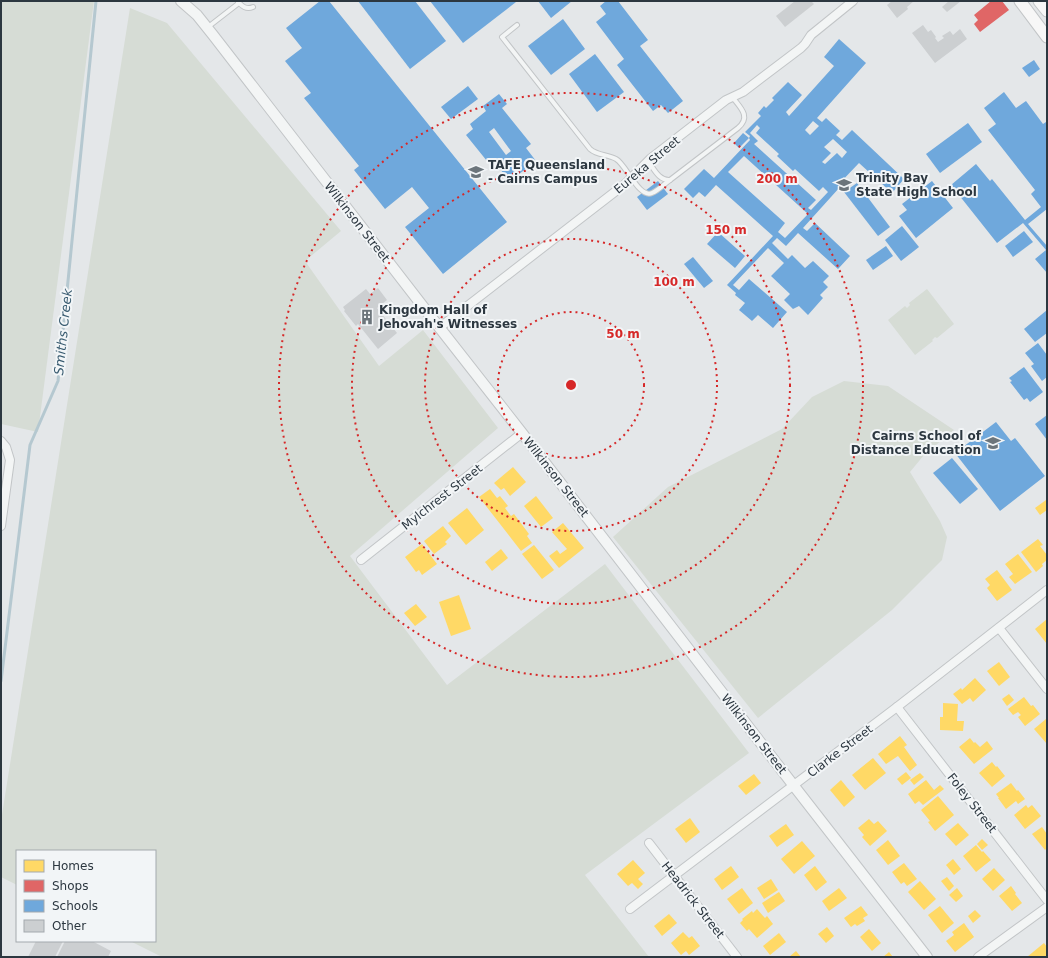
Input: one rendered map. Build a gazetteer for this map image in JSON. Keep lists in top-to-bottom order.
{
  "streets": {
    "street": [
      "Eureka Street",
      "Wilkinson Street",
      "Mylchrest Street",
      "Clarke Street",
      "Foley Street",
      "Headrick Street"
    ]
  },
  "crossings": [
    ["Eureka Street", "Wilkinson Street"],
    ["Wilkinson Street", "Mylchrest Street"],
    ["Wilkinson Street", "Clarke Street"],
    ["Clarke Street", "Foley Street"],
    ["Clarke Street", "Headrick Street"]
  ],
  "water": ["Smiths Creek"],
  "places": {
    "school or university": ["TAFE Queensland - Cairns Campus", "Trinity Bay State High School", "Cairns School of Distance Education"],
    "building": ["Kingdom Hall of Jehovah's Witnesses"]
  },
  "legend": [
    "Homes",
    "Shops",
    "Schools",
    "Other"
  ],
  "rings": [
    "200 m",
    "150 m",
    "100 m",
    "50 m"
  ]
}
